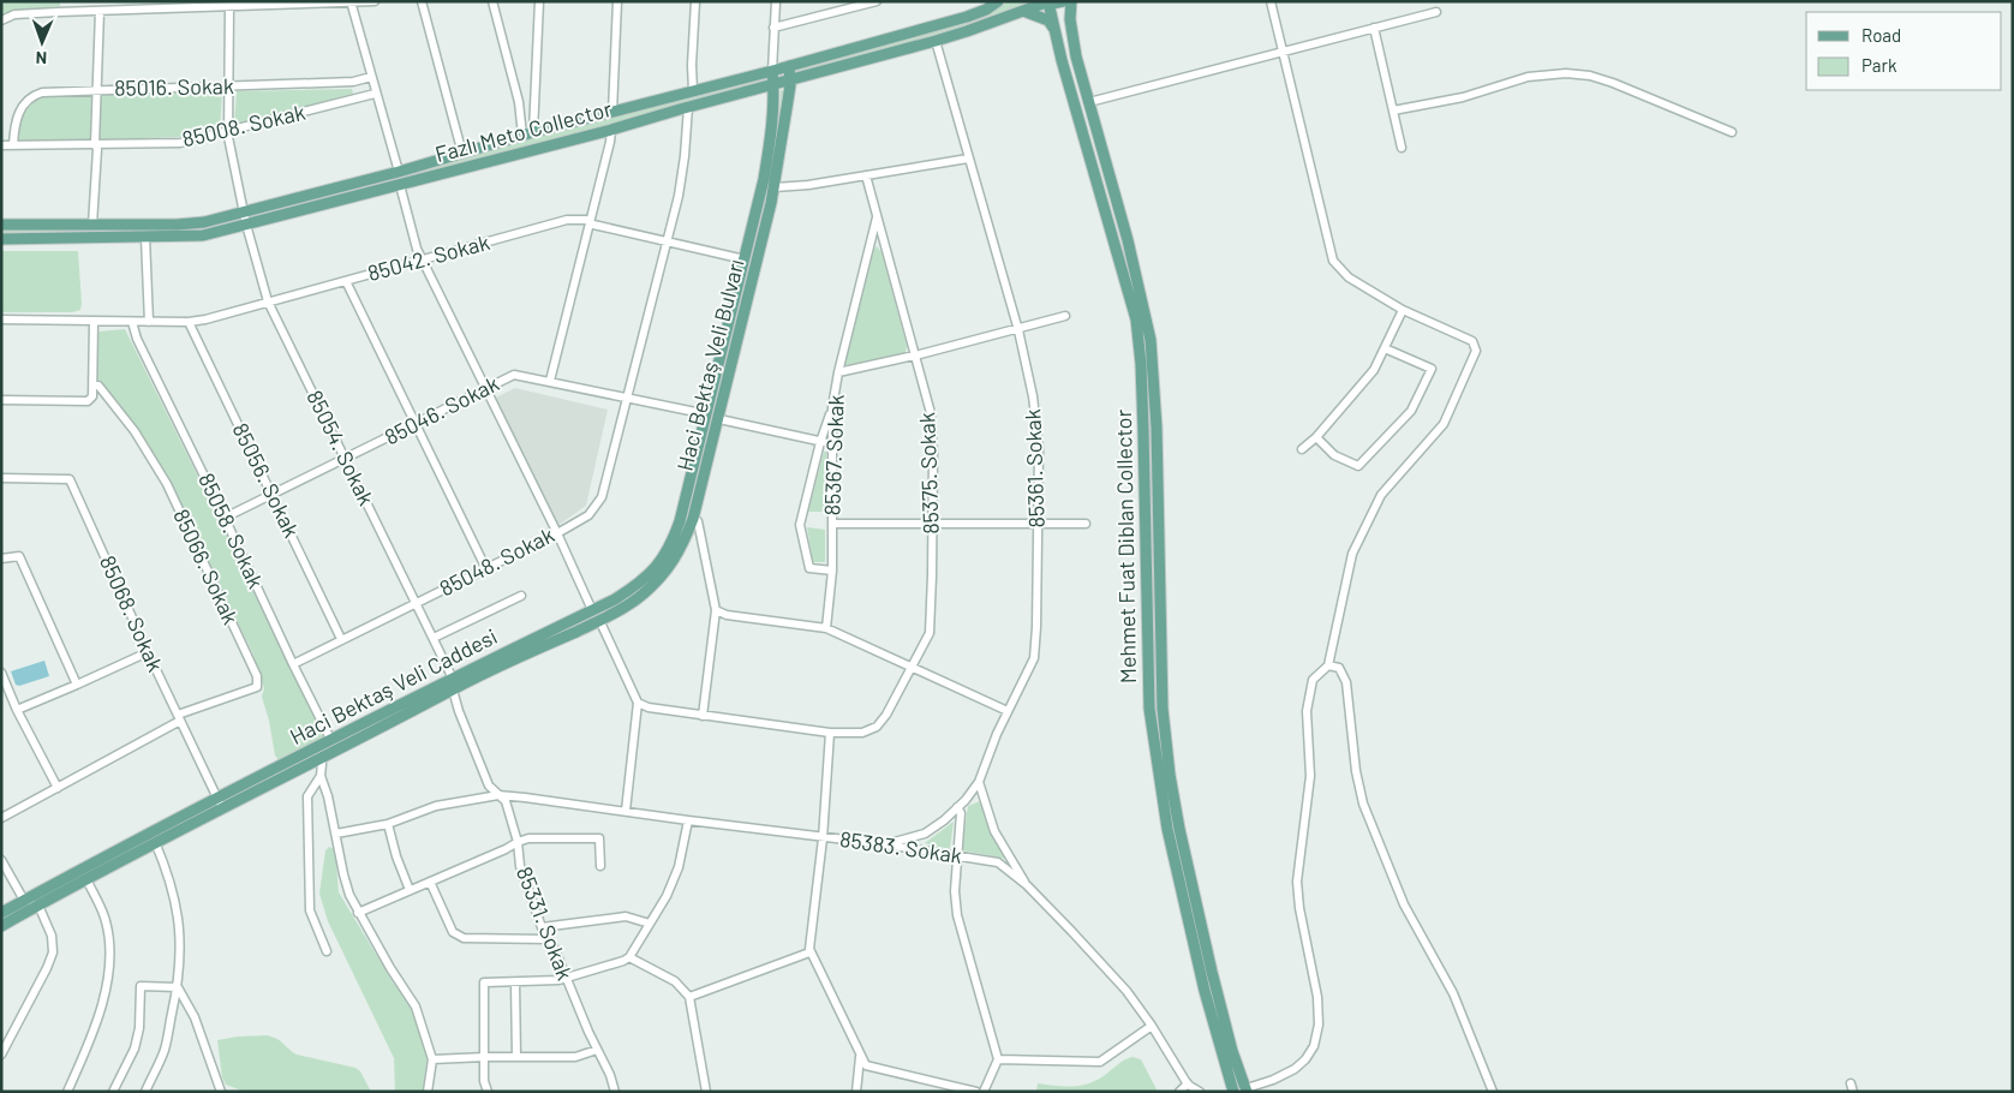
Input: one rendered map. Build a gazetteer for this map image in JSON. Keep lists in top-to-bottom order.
{
  "streets": {
    "main road": [
      "Fazlı Meto Collector",
      "Haci Bektaş Veli Bulvarı",
      "Mehmet Fuat Diblan Collector",
      "Haci Bektaş Veli Caddesi"
    ],
    "street": [
      "85016. Sokak",
      "85008. Sokak",
      "85042. Sokak",
      "85046. Sokak",
      "85054. Sokak",
      "85367. Sokak",
      "85361. Sokak",
      "85375. Sokak",
      "85056. Sokak",
      "85058. Sokak",
      "85048. Sokak",
      "85066. Sokak",
      "85068. Sokak",
      "85383. Sokak",
      "85331. Sokak"
    ]
  },
  "crossings": [
    ["85016. Sokak", "85008. Sokak"],
    ["85016. Sokak", "85054. Sokak"],
    ["85008. Sokak", "85054. Sokak"],
    ["Fazlı Meto Collector", "Haci Bektaş Veli Bulvarı"],
    ["Fazlı Meto Collector", "85054. Sokak"],
    ["Fazlı Meto Collector", "85361. Sokak"],
    ["Fazlı Meto Collector", "Mehmet Fuat Diblan Collector"],
    ["Fazlı Meto Collector", "85048. Sokak"],
    ["85042. Sokak", "Haci Bektaş Veli Bulvarı"],
    ["85042. Sokak", "85054. Sokak"],
    ["85042. Sokak", "85056. Sokak"],
    ["85042. Sokak", "85058. Sokak"],
    ["85042. Sokak", "85048. Sokak"],
    ["Haci Bektaş Veli Bulvarı", "85046. Sokak"],
    ["Haci Bektaş Veli Bulvarı", "Haci Bektaş Veli Caddesi"],
    ["85046. Sokak", "85054. Sokak"],
    ["85046. Sokak", "85056. Sokak"],
    ["85046. Sokak", "85058. Sokak"],
    ["85046. Sokak", "85048. Sokak"],
    ["85046. Sokak", "Haci Bektaş Veli Caddesi"],
    ["85054. Sokak", "85048. Sokak"],
    ["85054. Sokak", "Haci Bektaş Veli Caddesi"],
    ["85054. Sokak", "85331. Sokak"],
    ["85367. Sokak", "85375. Sokak"],
    ["85361. Sokak", "85383. Sokak"],
    ["85056. Sokak", "85048. Sokak"],
    ["85058. Sokak", "85048. Sokak"],
    ["85058. Sokak", "Haci Bektaş Veli Caddesi"],
    ["85066. Sokak", "85068. Sokak"],
    ["85068. Sokak", "Haci Bektaş Veli Caddesi"],
    ["Haci Bektaş Veli Caddesi", "85331. Sokak"],
    ["85383. Sokak", "85331. Sokak"]
  ],
  "legend": ["Road", "Park"],
  "north": "bottom"
}
